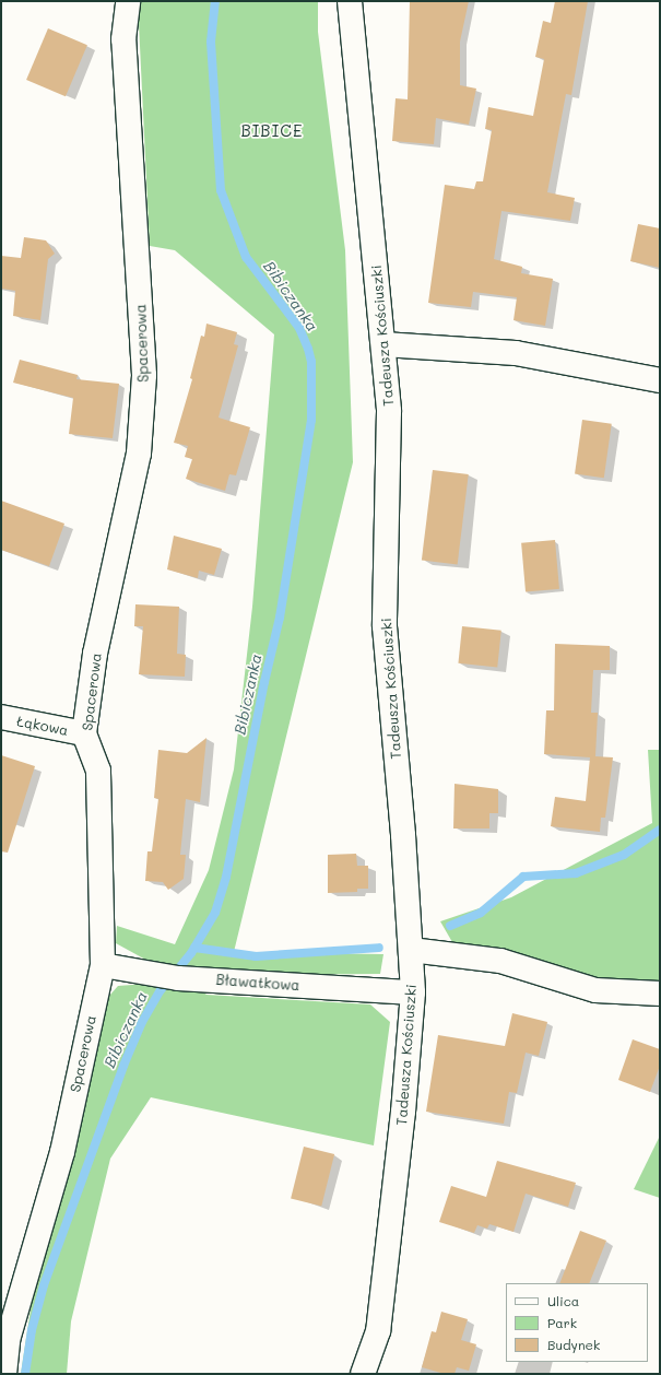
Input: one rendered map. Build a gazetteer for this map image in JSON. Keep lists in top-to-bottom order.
{
  "streets": {
    "street": [
      "Tadeusza Kościuszki",
      "Spacerowa",
      "Łąkowa",
      "Bławatkowa"
    ]
  },
  "crossings": [
    ["Tadeusza Kościuszki", "Bławatkowa"],
    ["Spacerowa", "Łąkowa"],
    ["Spacerowa", "Bławatkowa"]
  ],
  "districts": ["BIBICE"],
  "water": ["Bibiczanka"],
  "legend": ["Ulica", "Park", "Budynek"]
}
